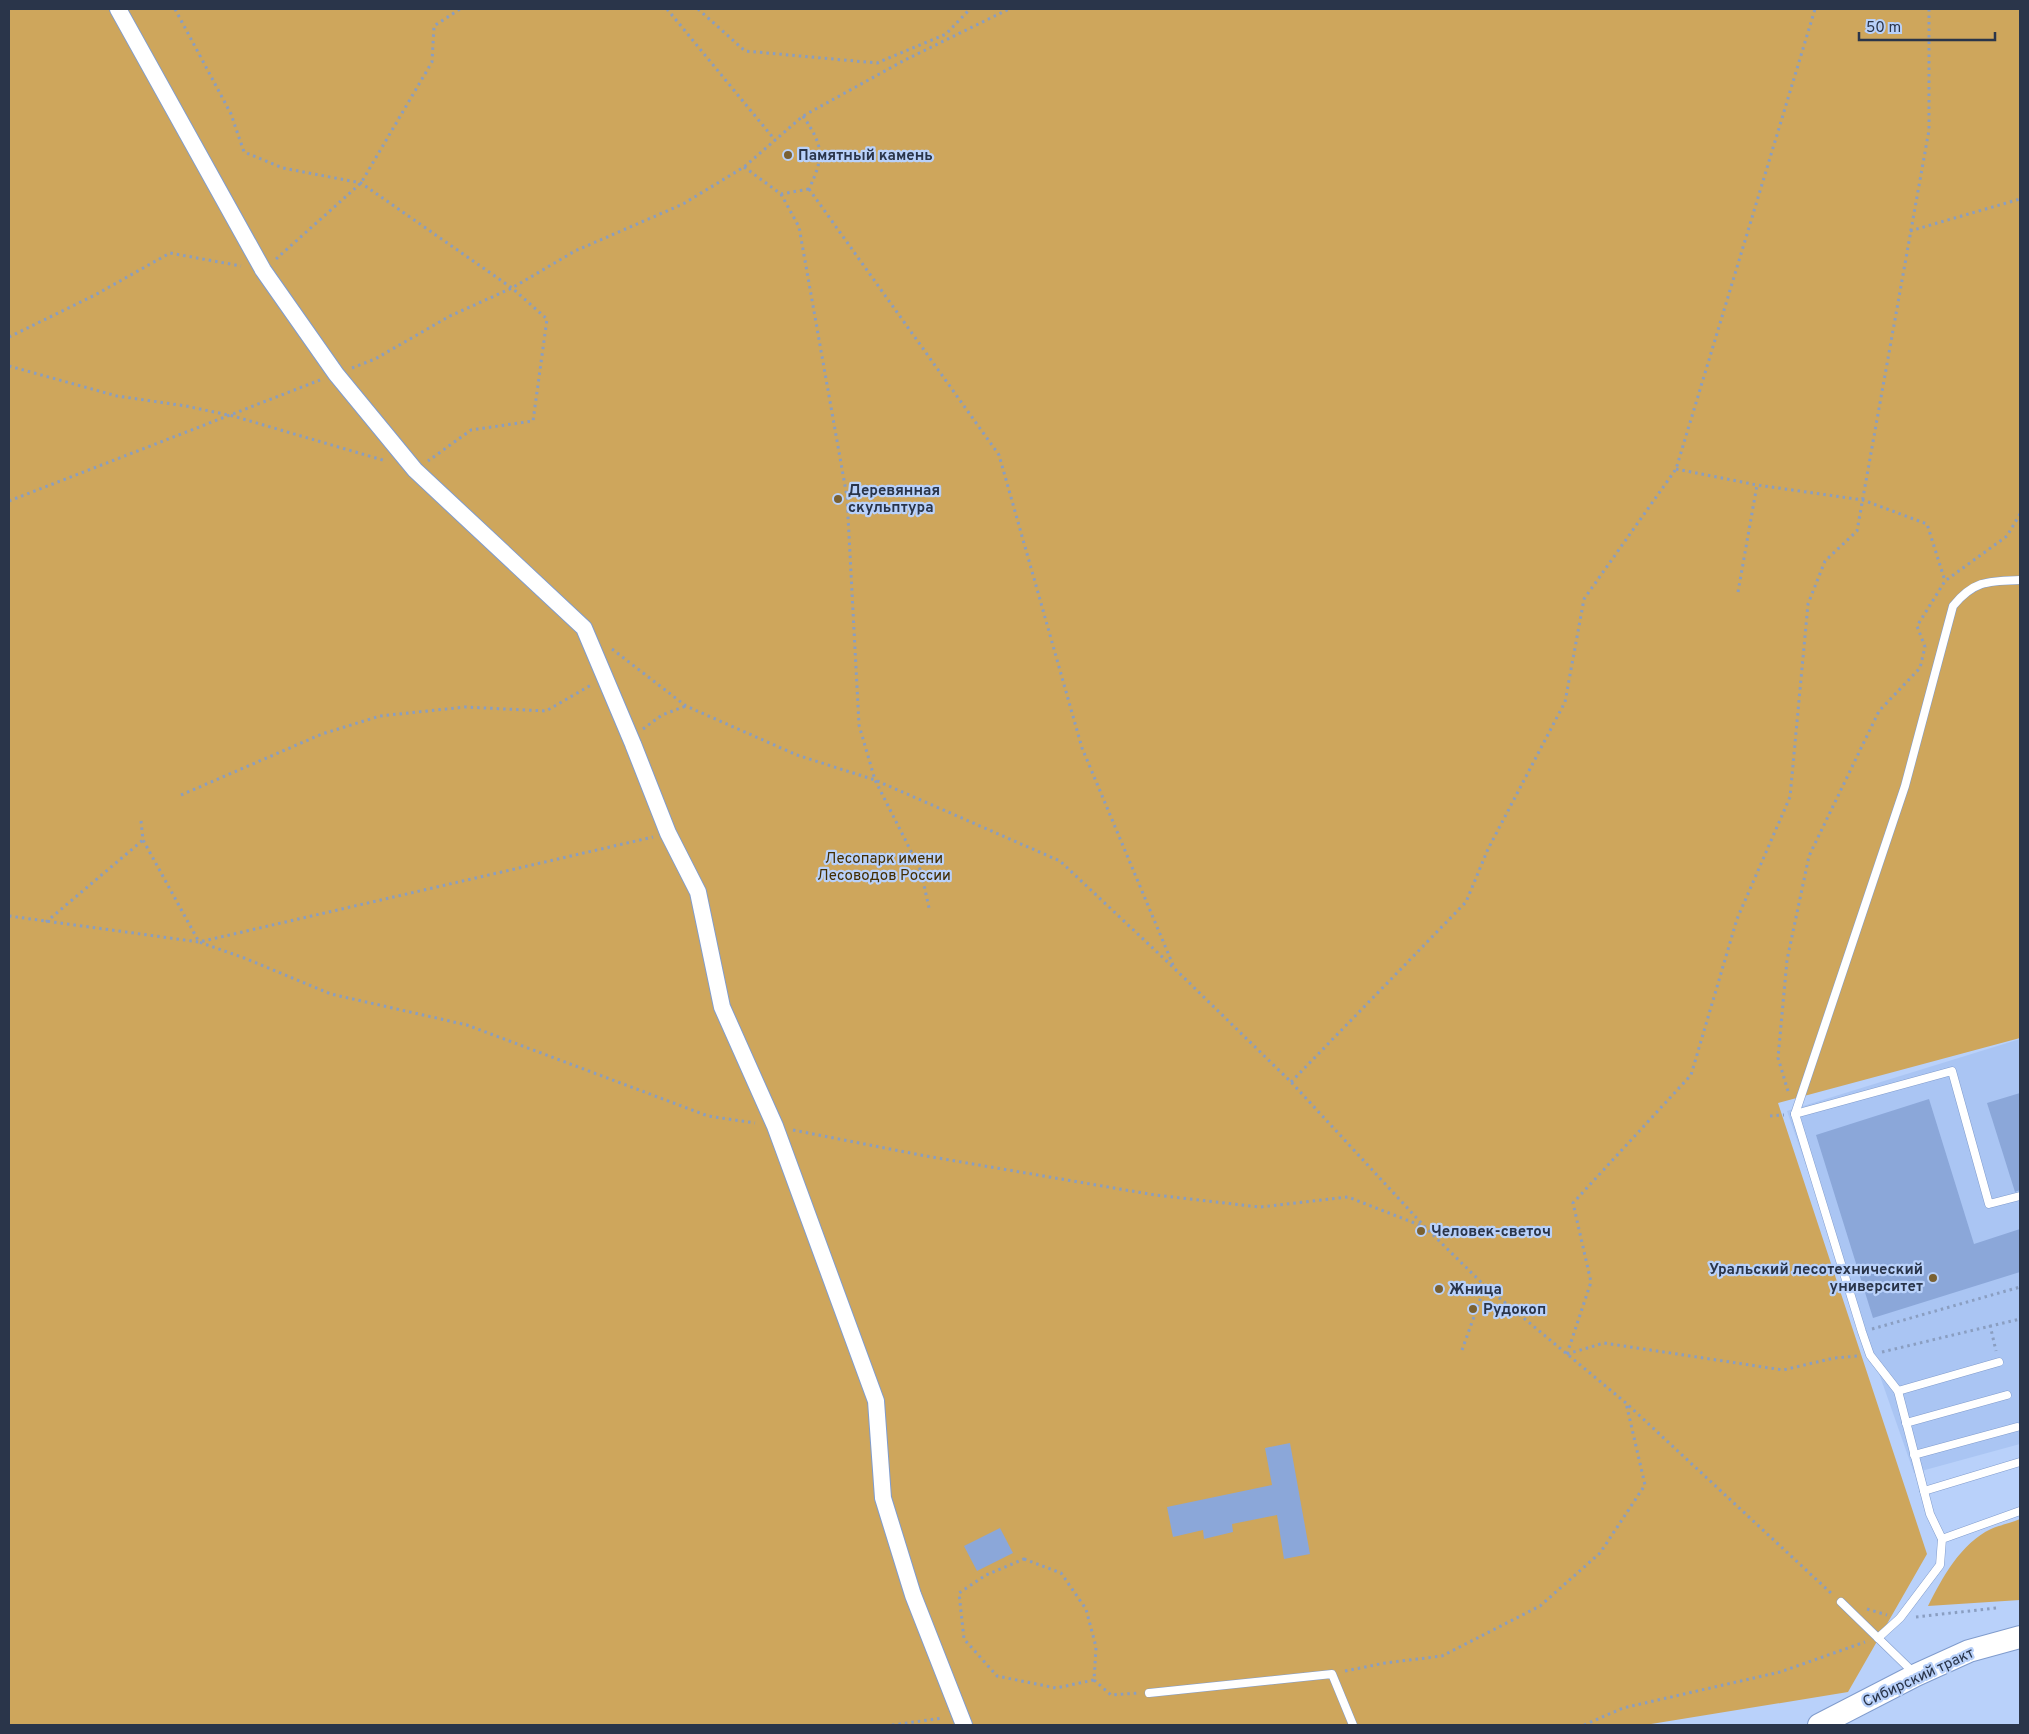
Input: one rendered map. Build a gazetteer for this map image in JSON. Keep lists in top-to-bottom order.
{
  "streets": {
    "main road": ["Сибирский тракт"]
  },
  "parks": ["Лесопарк имени Лесоводов России"],
  "places": [
    "Памятный камень",
    "Деревянная скульптура",
    "Человек-светоч",
    "Уральский лесотехнический университет",
    "Жница",
    "Рудокоп"
  ],
  "scale_bar": "50 m"
}
